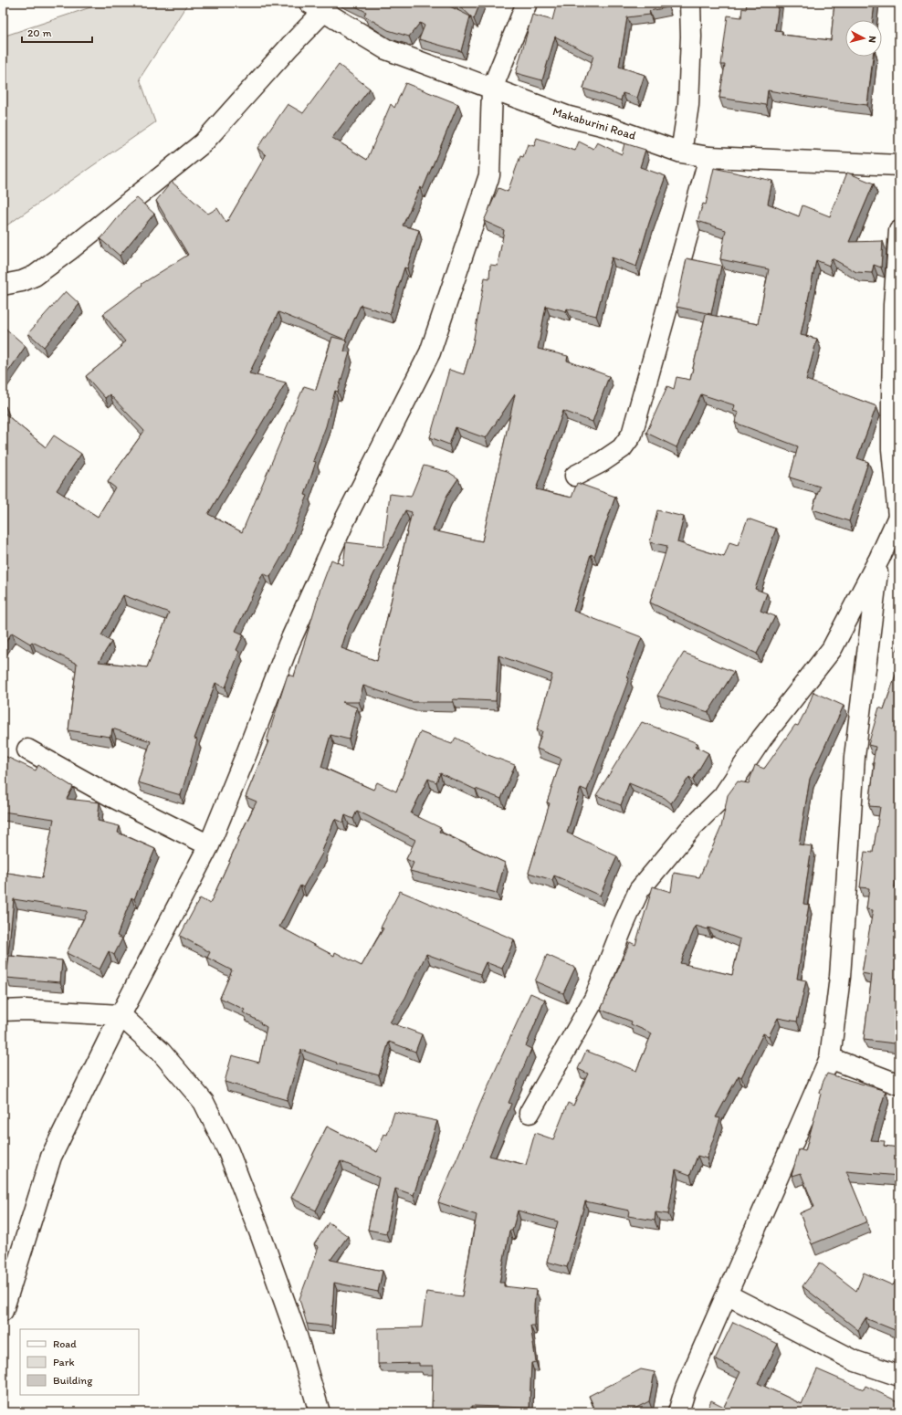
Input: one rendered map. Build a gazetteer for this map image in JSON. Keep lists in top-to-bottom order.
{
  "streets": {
    "street": ["Makaburini Road"]
  },
  "legend": ["Road", "Park", "Building"],
  "scale_bar": "20 m",
  "north": "right"
}
